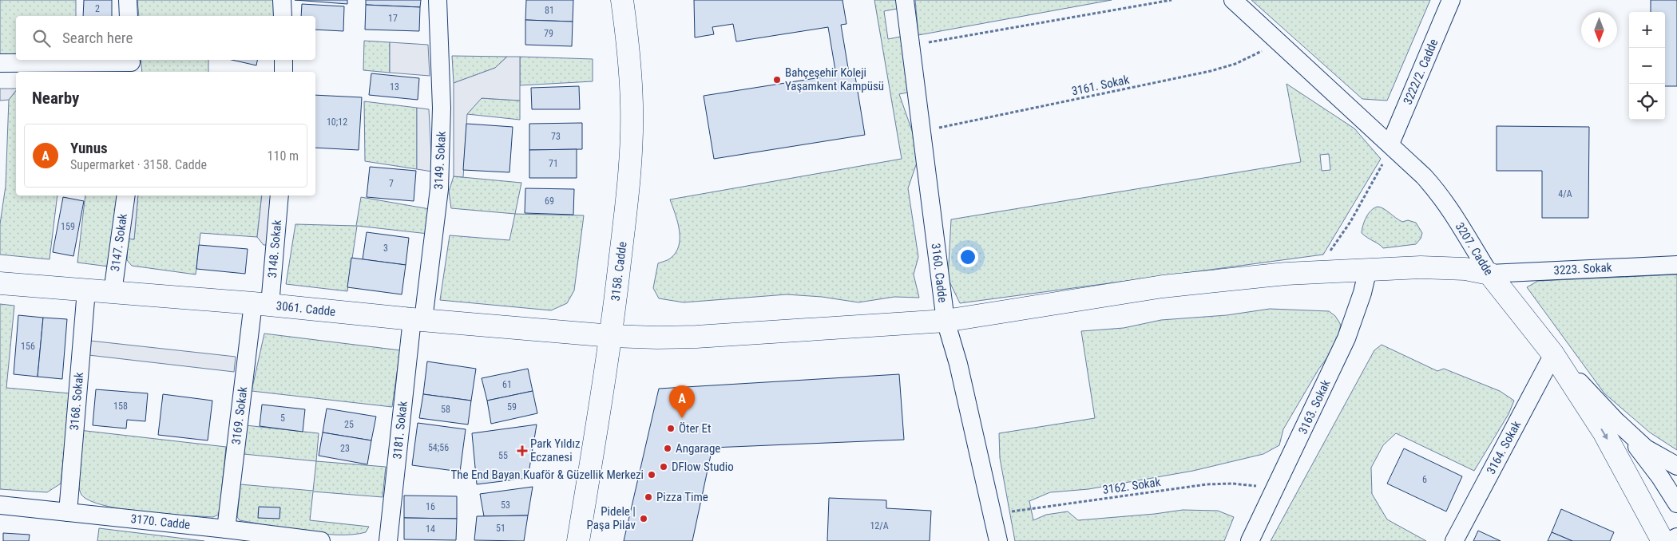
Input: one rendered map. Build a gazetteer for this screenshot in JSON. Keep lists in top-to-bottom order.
{
  "streets": {
    "street": [
      "3222/2. Cadde",
      "3149. Sokak",
      "3147. Sokak",
      "3148. Sokak",
      "3207. Cadde",
      "3223. Sokak",
      "3158. Cadde",
      "3160. Cadde",
      "3061. Cadde",
      "3168. Sokak",
      "3163. Sokak",
      "3169. Sokak",
      "3181. Sokak",
      "3164. Sokak",
      "3170. Cadde"
    ],
    "path": ["3161. Sokak", "3162. Sokak"]
  },
  "crossings": [
    ["3222/2. Cadde", "3207. Cadde"],
    ["3161. Sokak", "3207. Cadde"],
    ["3161. Sokak", "3160. Cadde"],
    ["3149. Sokak", "3061. Cadde"],
    ["3149. Sokak", "3181. Sokak"],
    ["3147. Sokak", "3061. Cadde"],
    ["3148. Sokak", "3061. Cadde"],
    ["3148. Sokak", "3169. Sokak"],
    ["3207. Cadde", "3223. Sokak"],
    ["3207. Cadde", "3061. Cadde"],
    ["3207. Cadde", "3164. Sokak"],
    ["3223. Sokak", "3061. Cadde"],
    ["3158. Cadde", "3061. Cadde"],
    ["3160. Cadde", "3061. Cadde"],
    ["3160. Cadde", "3162. Sokak"],
    ["3061. Cadde", "3168. Sokak"],
    ["3061. Cadde", "3163. Sokak"],
    ["3061. Cadde", "3169. Sokak"],
    ["3061. Cadde", "3181. Sokak"],
    ["3168. Sokak", "3170. Cadde"],
    ["3163. Sokak", "3162. Sokak"],
    ["3169. Sokak", "3170. Cadde"]
  ],
  "places": {
    "other": [
      "Bahçeşehir Koleji Yaşamkent Kampüsü",
      "Öter Et",
      "Angarage",
      "DFlow Studio",
      "The End Bayan Kuaför & Güzellik Merkezi",
      "Pizza Time",
      "Pidele | Paşa Pilav"
    ],
    "health": ["Park Yıldız Eczanesi"]
  },
  "house_numbers": [
    "2",
    "81",
    "17",
    "79",
    "13",
    "10;12",
    "73",
    "71",
    "7",
    "4/A",
    "69",
    "159",
    "3",
    "156",
    "61",
    "158",
    "59",
    "58",
    "5",
    "25",
    "54;56",
    "23",
    "55",
    "6",
    "53",
    "16",
    "12/A",
    "51",
    "14"
  ],
  "north": "bottom",
  "page": {
    "map_buttons": ["+", "−"],
    "search": "Search here",
    "heading": "Nearby",
    "list": [
      {
        "mark": "A",
        "name": "Yunus",
        "note": "Supermarket · 3158. Cadde",
        "value": "110 m"
      }
    ],
    "pins": "A"
  }
}
